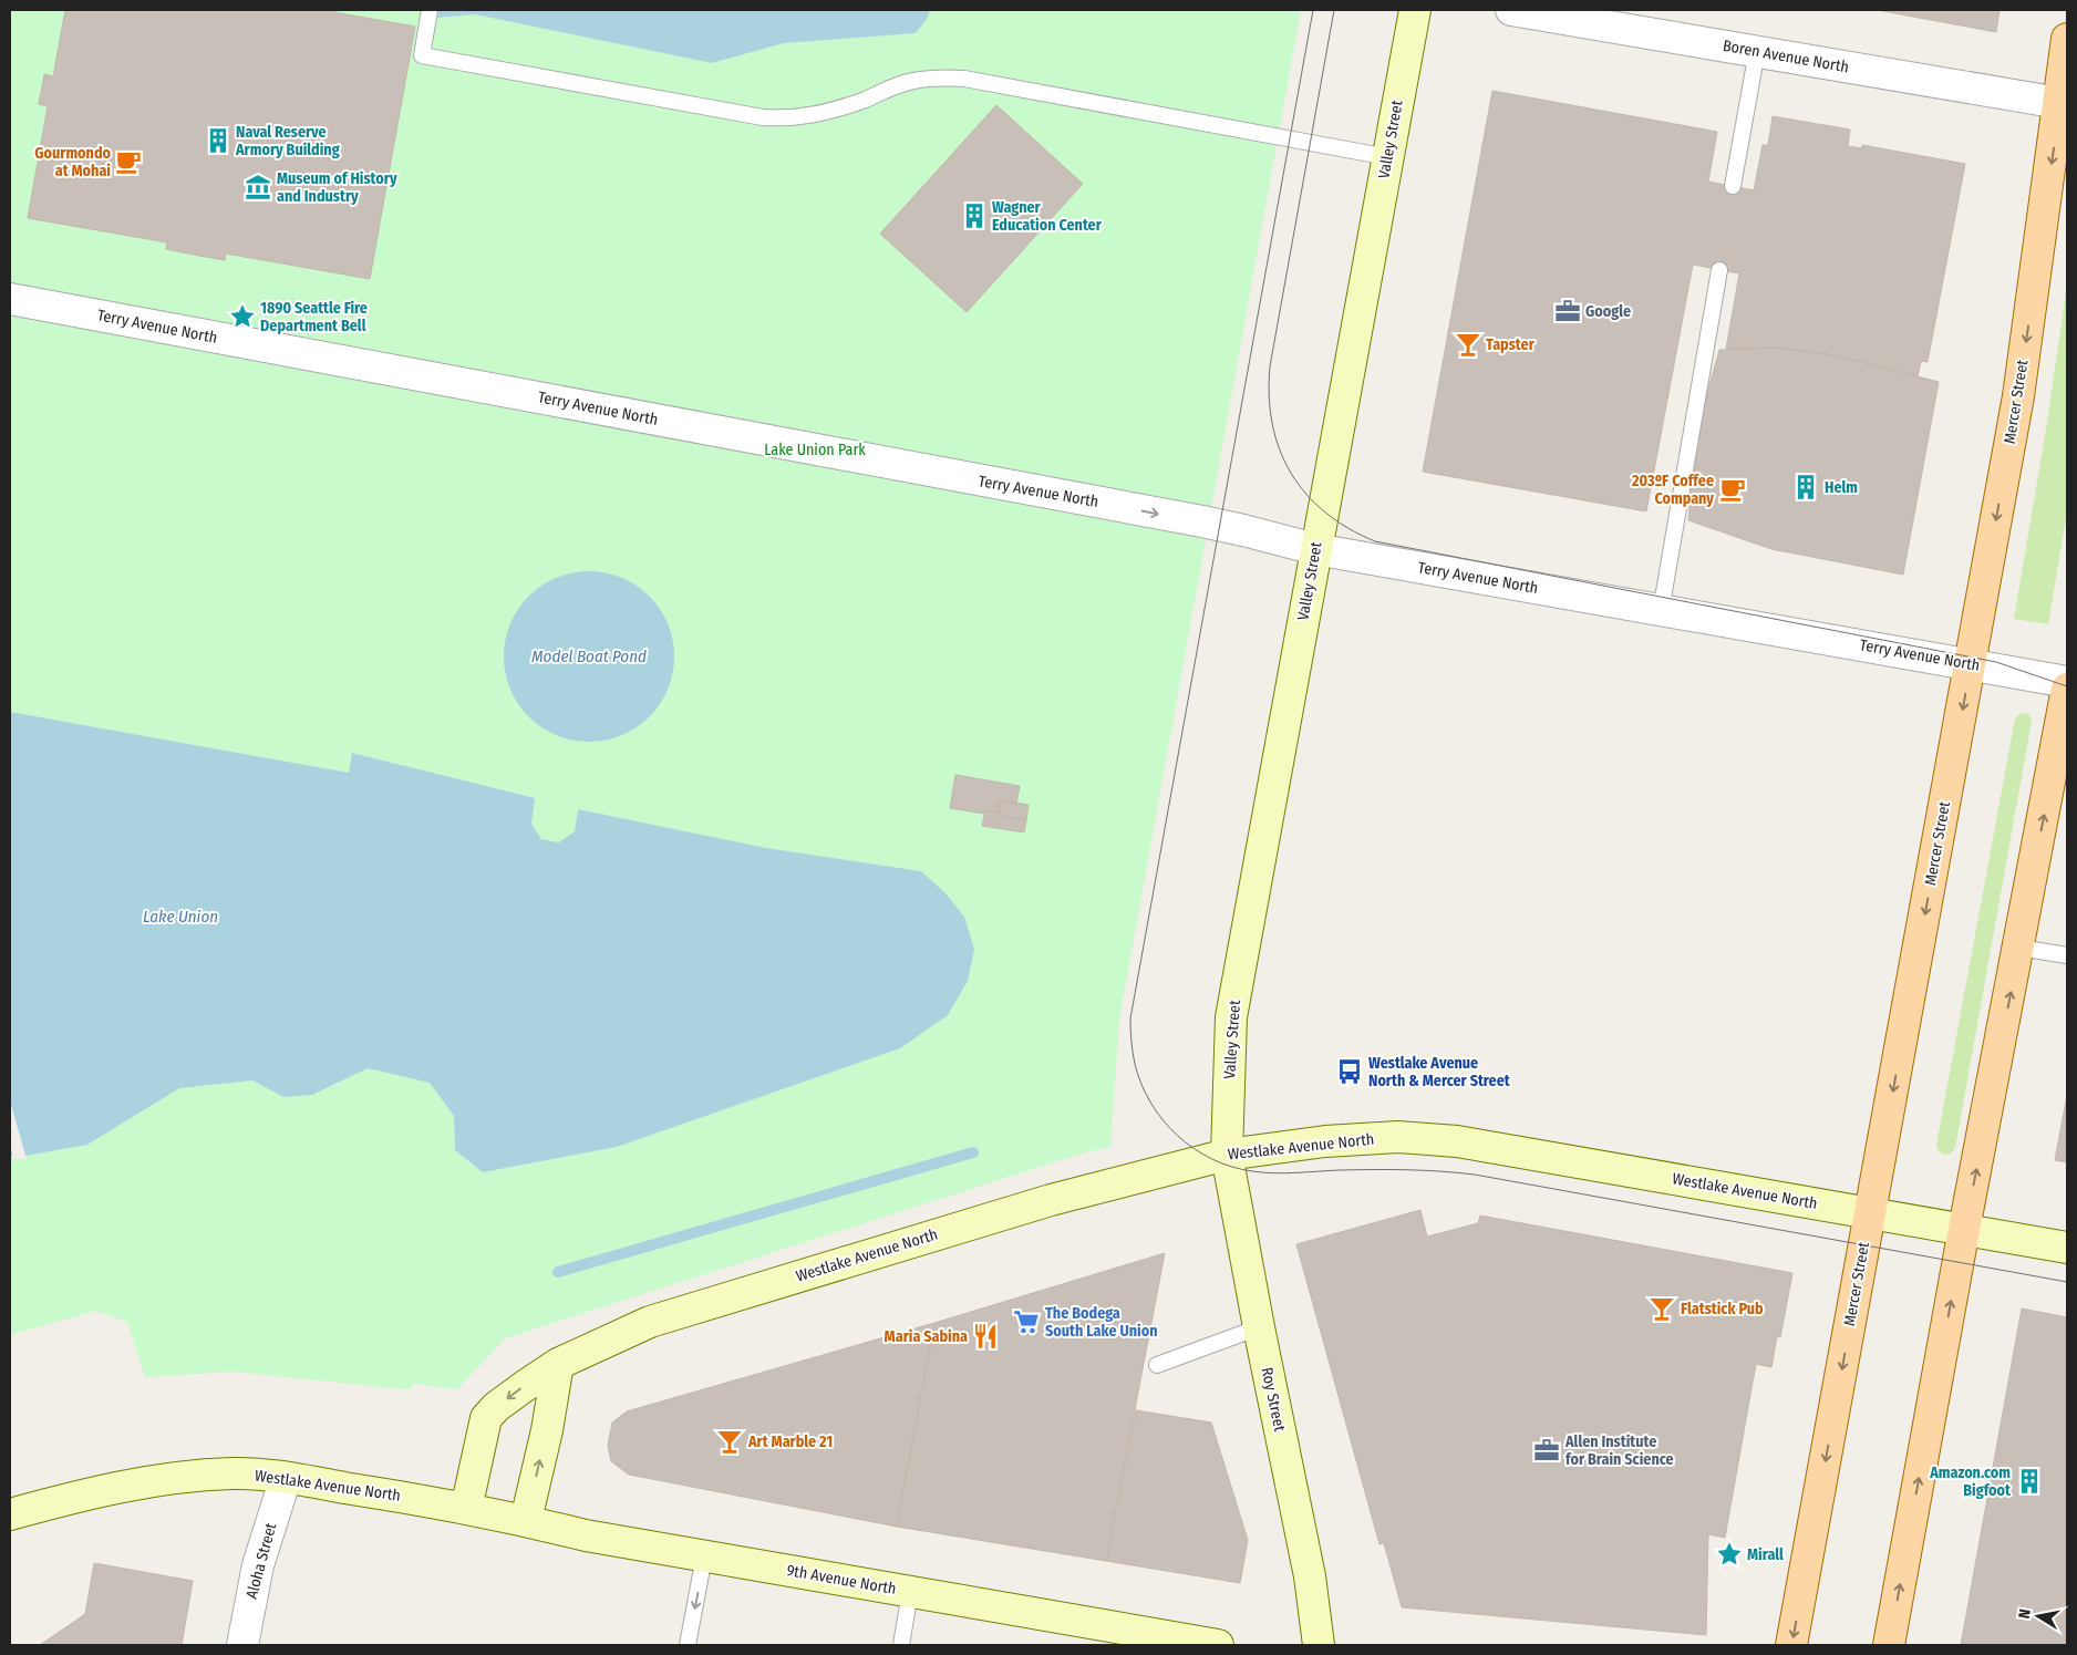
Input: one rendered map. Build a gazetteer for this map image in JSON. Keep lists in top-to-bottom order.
{
  "streets": {
    "main road": [
      "Valley Street",
      "Mercer Street",
      "Westlake Avenue North",
      "Roy Street",
      "9th Avenue North"
    ],
    "street": ["Boren Avenue North", "Terry Avenue North", "Aloha Street"]
  },
  "crossings": [
    ["Boren Avenue North", "Mercer Street"],
    ["Valley Street", "Terry Avenue North"],
    ["Valley Street", "Westlake Avenue North"],
    ["Valley Street", "Roy Street"],
    ["Terry Avenue North", "Mercer Street"],
    ["Mercer Street", "Westlake Avenue North"],
    ["Westlake Avenue North", "Roy Street"],
    ["Westlake Avenue North", "Aloha Street"],
    ["Westlake Avenue North", "9th Avenue North"]
  ],
  "one_way": ["Terry Avenue North"],
  "water": ["Model Boat Pond", "Lake Union"],
  "parks": ["Lake Union Park"],
  "places": {
    "building": [
      "Naval Reserve Armory Building",
      "Wagner Education Center",
      "Helm",
      "Amazon.com Bigfoot"
    ],
    "cafe": ["Gourmondo at Mohai", "203ºF Coffee Company"],
    "museum": ["Museum of History and Industry"],
    "office": ["Google", "Allen Institute for Brain Science"],
    "place": ["1890 Seattle Fire Department Bell", "Mirall"],
    "bar": ["Tapster", "Flatstick Pub", "Art Marble 21"],
    "bus stop": ["Westlake Avenue North & Mercer Street"],
    "supermarket": ["The Bodega South Lake Union"],
    "restaurant": ["Maria Sabina"]
  },
  "north": "left"
}
